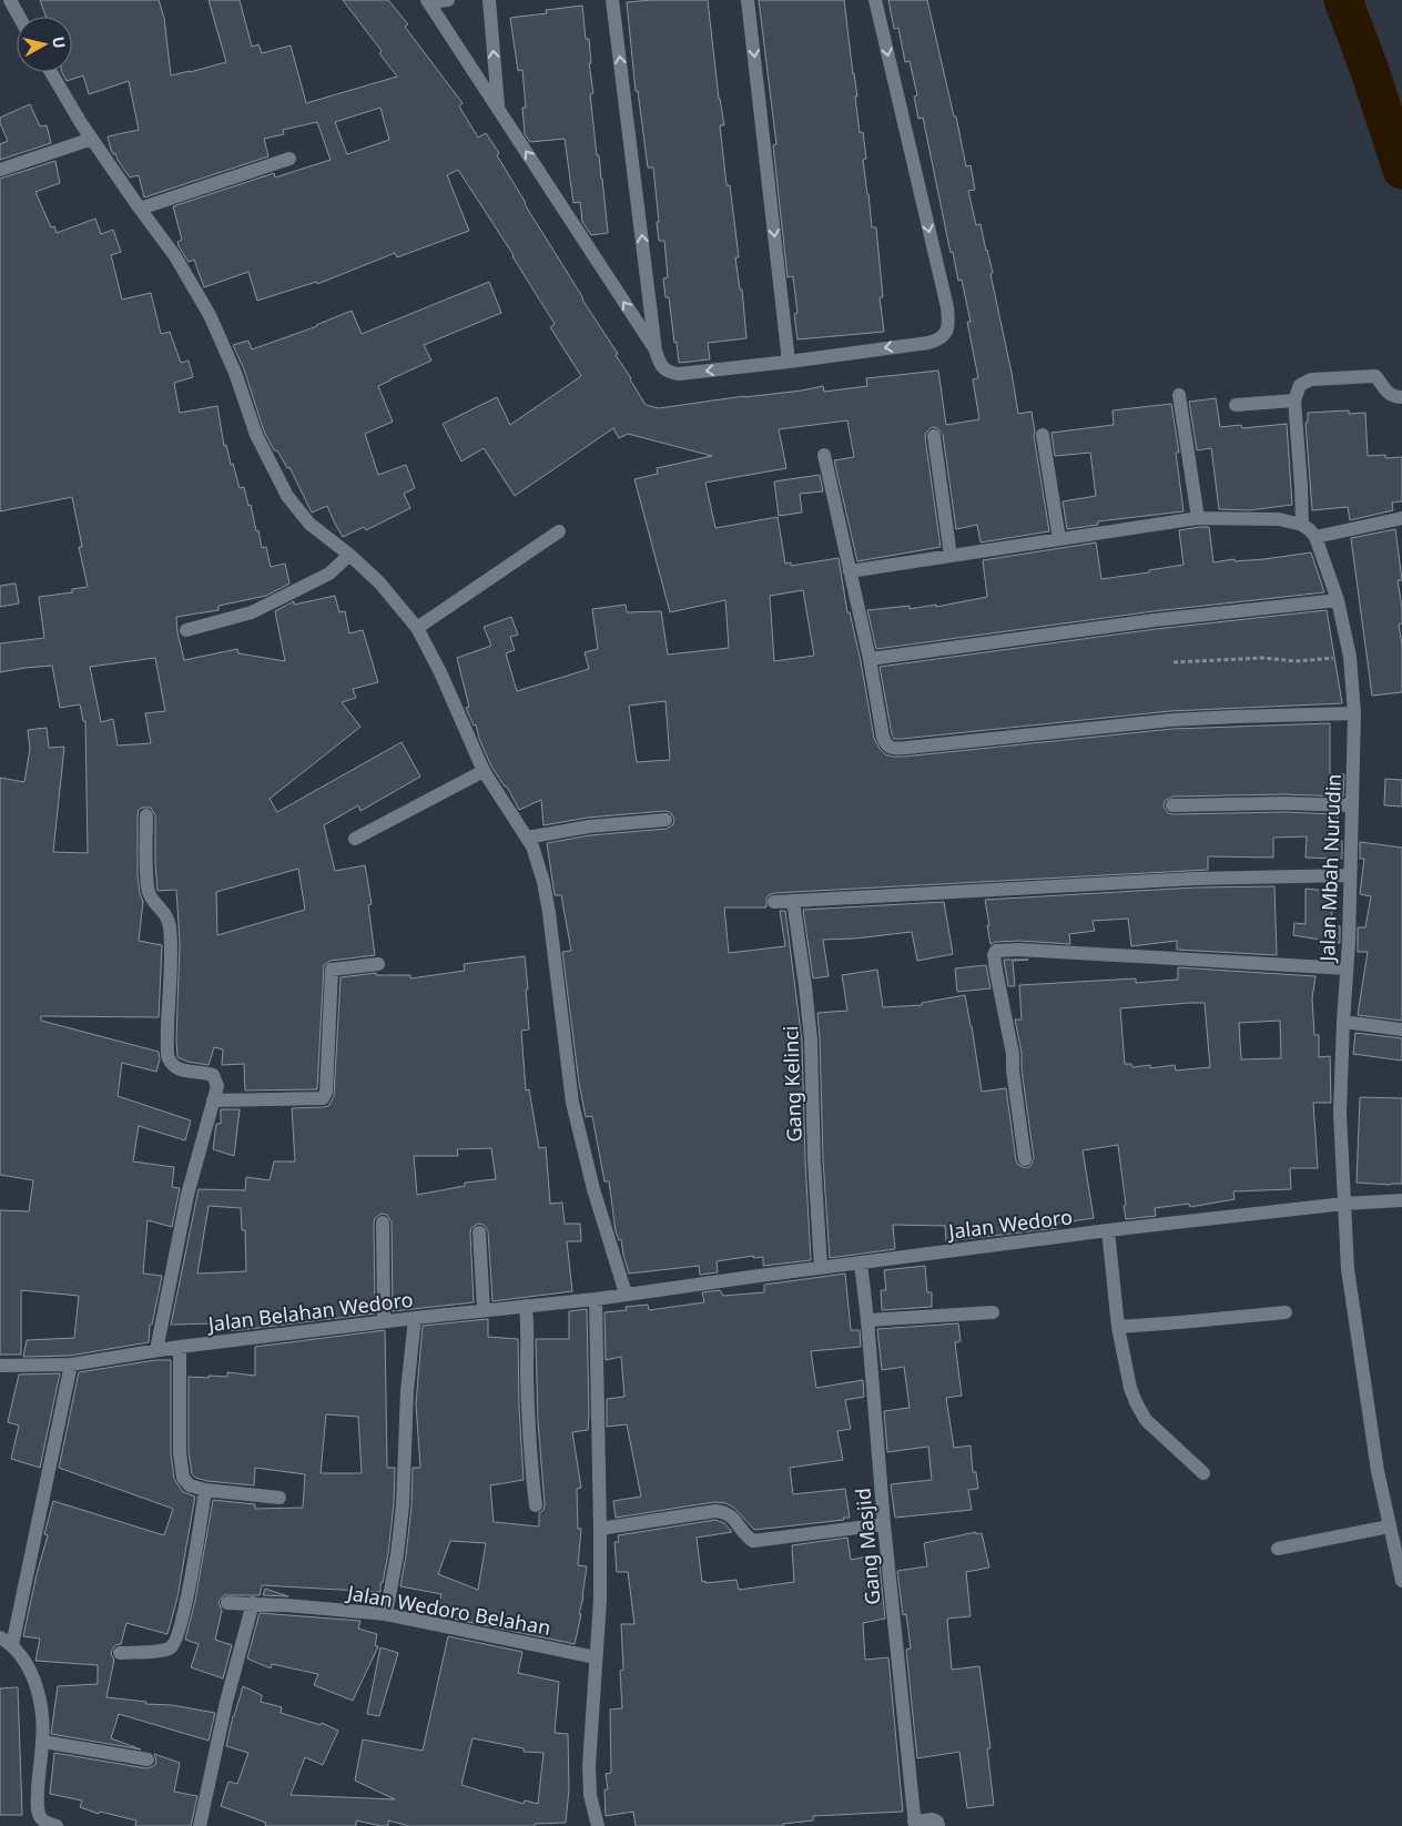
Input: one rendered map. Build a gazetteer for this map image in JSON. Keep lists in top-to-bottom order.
{
  "streets": {
    "street": [
      "Jalan Mbah Nurudin",
      "Gang Kelinci",
      "Jalan Wedoro",
      "Jalan Belahan Wedoro",
      "Gang Masjid",
      "Jalan Wedoro Belahan"
    ]
  },
  "crossings": [
    ["Jalan Mbah Nurudin", "Jalan Wedoro"],
    ["Gang Kelinci", "Jalan Wedoro"],
    ["Jalan Wedoro", "Jalan Belahan Wedoro"],
    ["Jalan Wedoro", "Gang Masjid"]
  ],
  "north": "right"
}
